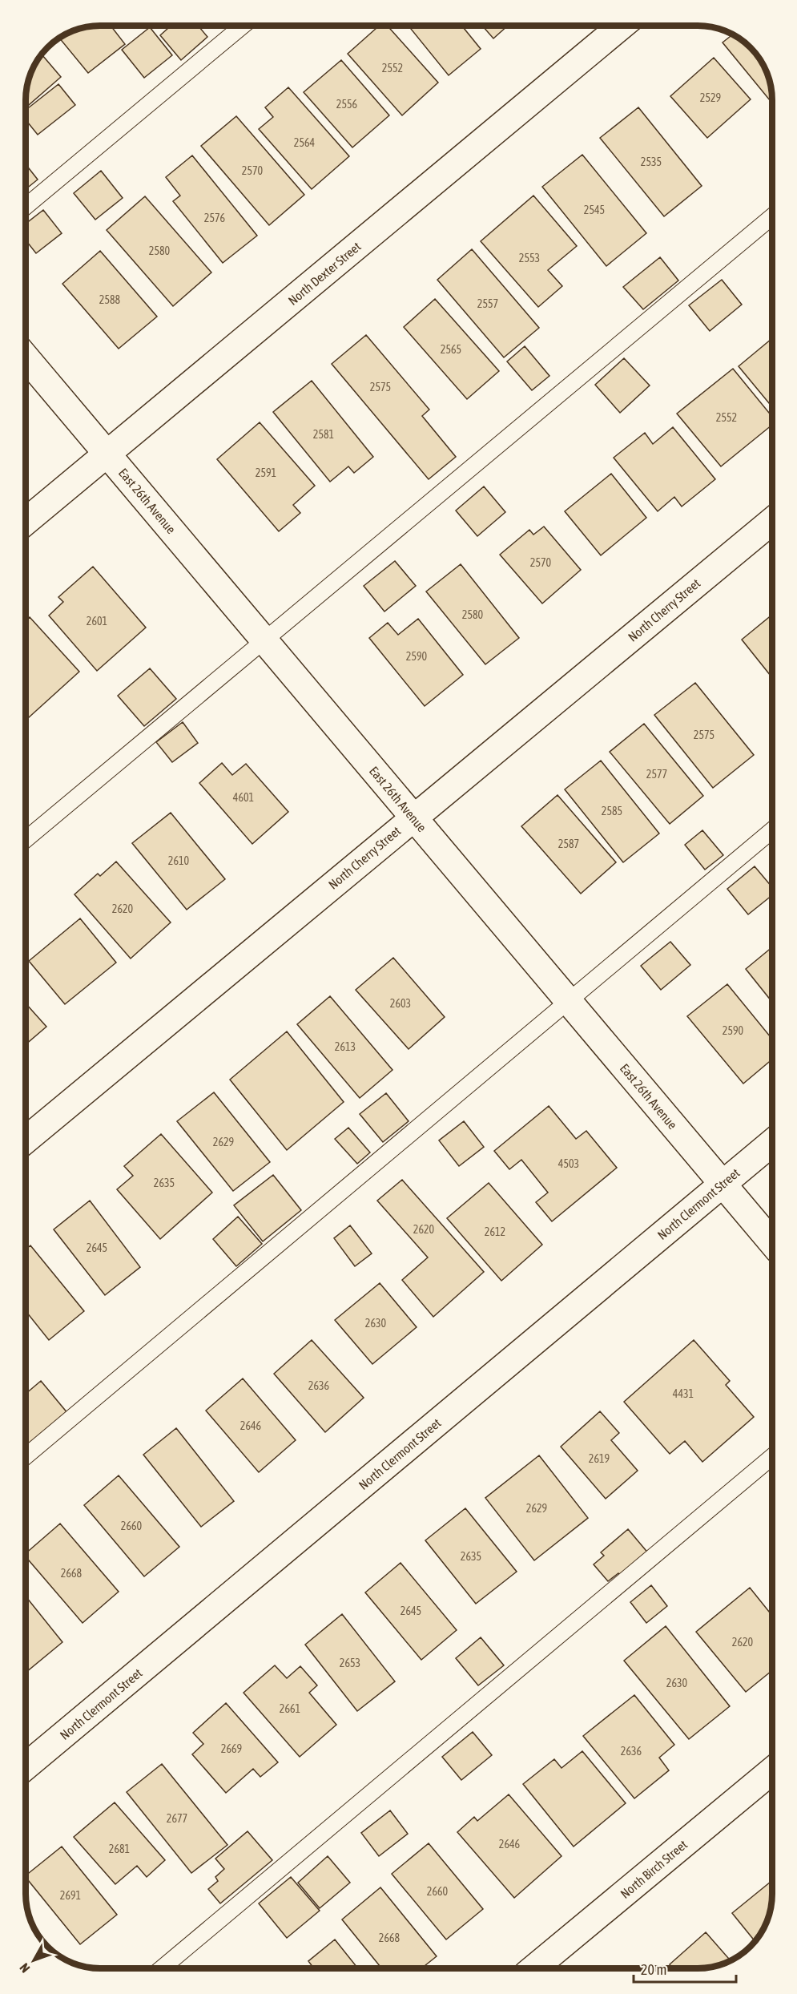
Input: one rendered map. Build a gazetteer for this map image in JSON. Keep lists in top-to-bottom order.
{
  "streets": {
    "street": [
      "North Dexter Street",
      "East 26th Avenue",
      "North Cherry Street",
      "North Clermont Street",
      "North Birch Street"
    ]
  },
  "crossings": [
    ["North Dexter Street", "East 26th Avenue"],
    ["East 26th Avenue", "North Cherry Street"],
    ["East 26th Avenue", "North Clermont Street"]
  ],
  "house_numbers": [
    "2552",
    "2529",
    "2556",
    "2564",
    "2535",
    "2570",
    "2545",
    "2576",
    "2580",
    "2553",
    "2588",
    "2557",
    "2565",
    "2575",
    "2552",
    "2581",
    "2591",
    "2570",
    "2580",
    "2601",
    "2590",
    "2575",
    "2577",
    "4601",
    "2585",
    "2587",
    "2610",
    "2620",
    "2603",
    "2590",
    "2613",
    "2629",
    "4503",
    "2635",
    "2620",
    "2612",
    "2645",
    "2630",
    "2636",
    "4431",
    "2646",
    "2619",
    "2629",
    "2660",
    "2635",
    "2668",
    "2645",
    "2620",
    "2653",
    "2630",
    "2661",
    "2669",
    "2636",
    "2677",
    "2646",
    "2681",
    "2660",
    "2691",
    "2668"
  ],
  "scale_bar": "20 m",
  "north": "bottom left"
}
